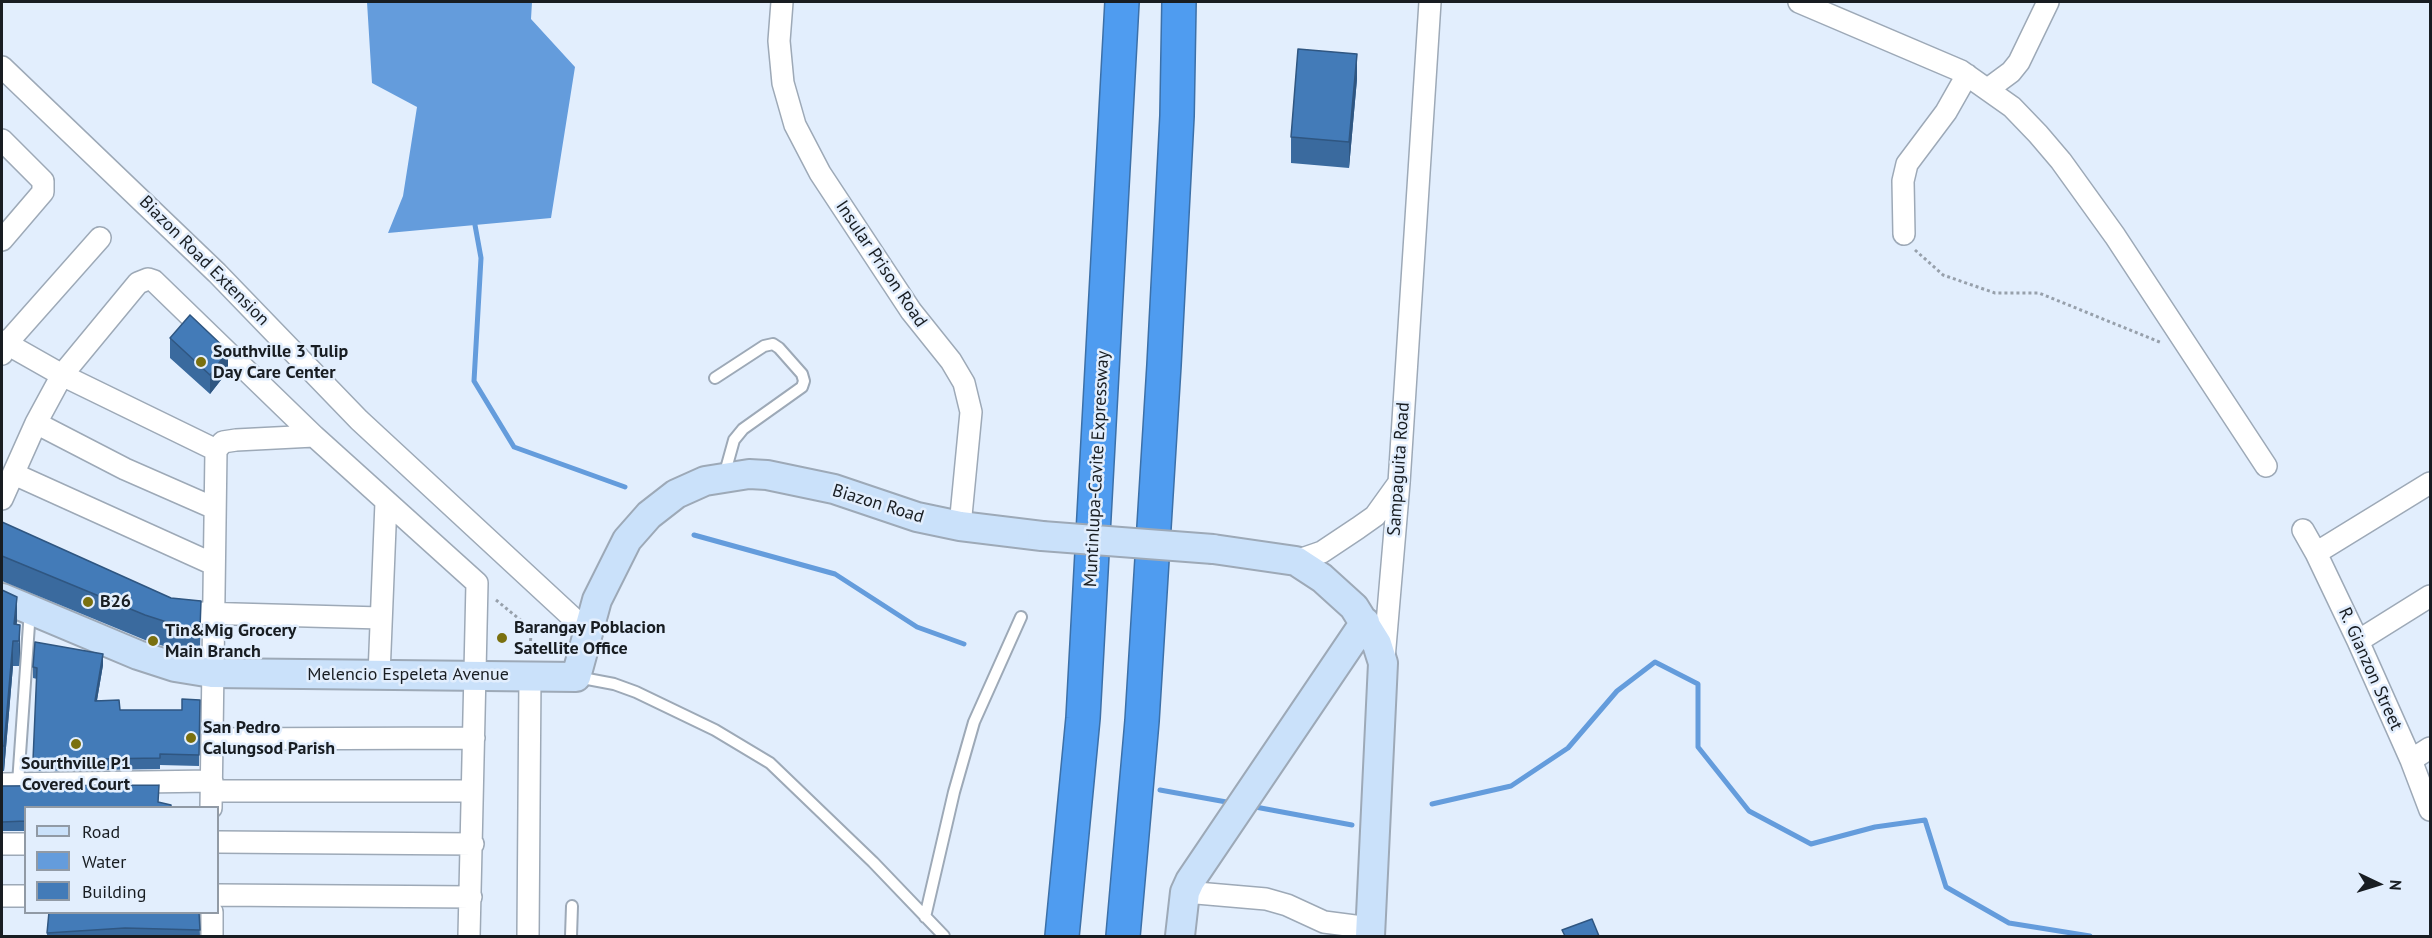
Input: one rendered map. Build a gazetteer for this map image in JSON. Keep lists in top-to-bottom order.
{
  "streets": {
    "highway": ["Muntinlupa-Cavite Expressway"],
    "street": [
      "Biazon Road Extension",
      "Insular Prison Road",
      "Sampaguita Road",
      "Biazon Road",
      "R. Gianzon Street",
      "Melencio Espeleta Avenue"
    ]
  },
  "crossings": [
    ["Biazon Road Extension", "Biazon Road"],
    ["Insular Prison Road", "Biazon Road"],
    ["Sampaguita Road", "Biazon Road"],
    ["Biazon Road", "Melencio Espeleta Avenue"]
  ],
  "places": [
    "Southville 3 Tulip Day Care Center",
    "B26",
    "Barangay Poblacion Satellite Office",
    "Tin&Mig Grocery Main Branch",
    "San Pedro Calungsod Parish",
    "Sourthville P1 Covered Court"
  ],
  "legend": ["Road", "Water", "Building"],
  "north": "right"
}
